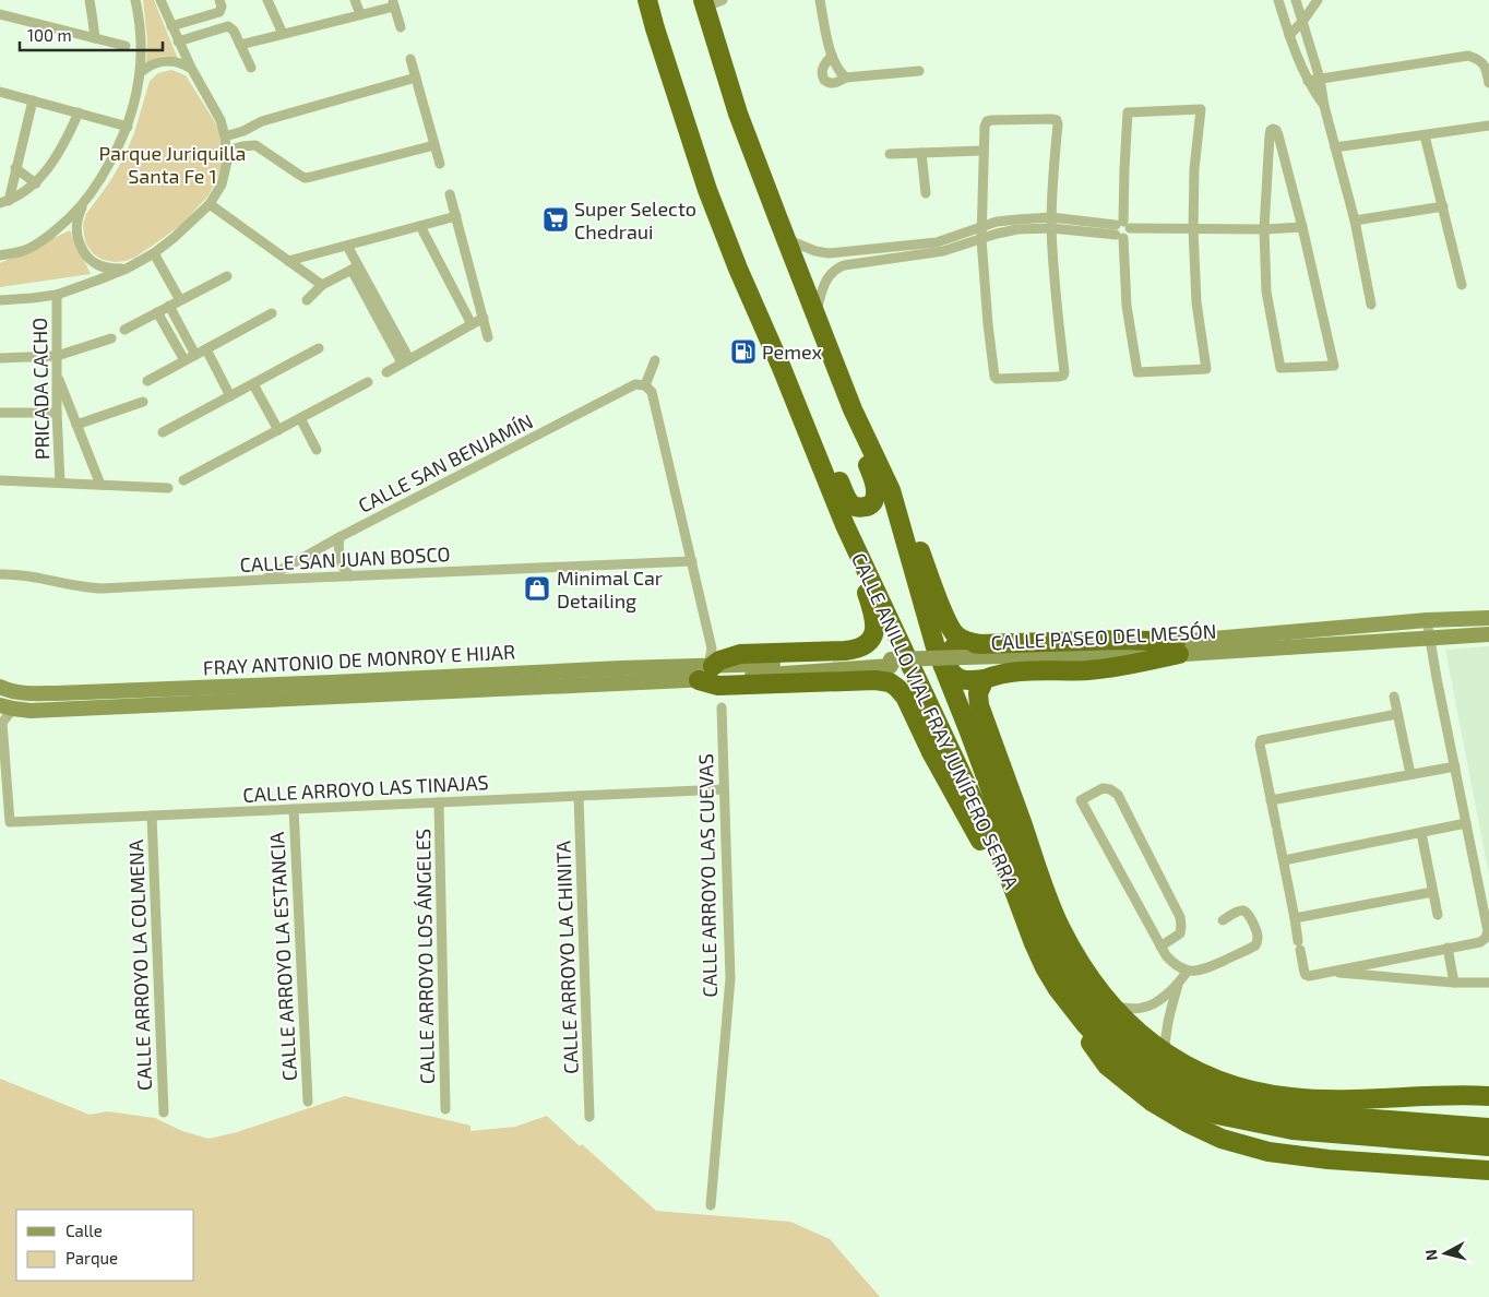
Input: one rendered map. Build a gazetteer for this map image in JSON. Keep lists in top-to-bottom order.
{
  "streets": {
    "highway": ["CALLE ANILLO VIAL FRAY JUNÍPERO SERRA"],
    "main road": ["CALLE PASEO DEL MESÓN", "FRAY ANTONIO DE MONROY E HIJAR"],
    "street": [
      "PRICADA CACHO",
      "CALLE SAN BENJAMÍN",
      "CALLE SAN JUAN BOSCO",
      "CALLE ARROYO LAS TINAJAS",
      "CALLE ARROYO LAS CUEVAS",
      "CALLE ARROYO LA ESTANCIA",
      "CALLE ARROYO LOS ÁNGELES",
      "CALLE ARROYO LA CHINITA",
      "CALLE ARROYO LA COLMENA"
    ]
  },
  "crossings": [
    ["CALLE SAN BENJAMÍN", "CALLE SAN JUAN BOSCO"],
    ["CALLE PASEO DEL MESÓN", "FRAY ANTONIO DE MONROY E HIJAR"],
    ["CALLE ARROYO LAS TINAJAS", "CALLE ARROYO LAS CUEVAS"],
    ["CALLE ARROYO LAS TINAJAS", "CALLE ARROYO LA ESTANCIA"],
    ["CALLE ARROYO LAS TINAJAS", "CALLE ARROYO LOS ÁNGELES"],
    ["CALLE ARROYO LAS TINAJAS", "CALLE ARROYO LA CHINITA"],
    ["CALLE ARROYO LAS TINAJAS", "CALLE ARROYO LA COLMENA"]
  ],
  "parks": ["Parque Juriquilla Santa Fe 1"],
  "places": {
    "supermarket": ["Super Selecto Chedraui"],
    "fuel station": ["Pemex"],
    "shop": ["Minimal Car Detailing"]
  },
  "legend": ["Calle", "Parque"],
  "scale_bar": "100 m",
  "north": "left"
}
